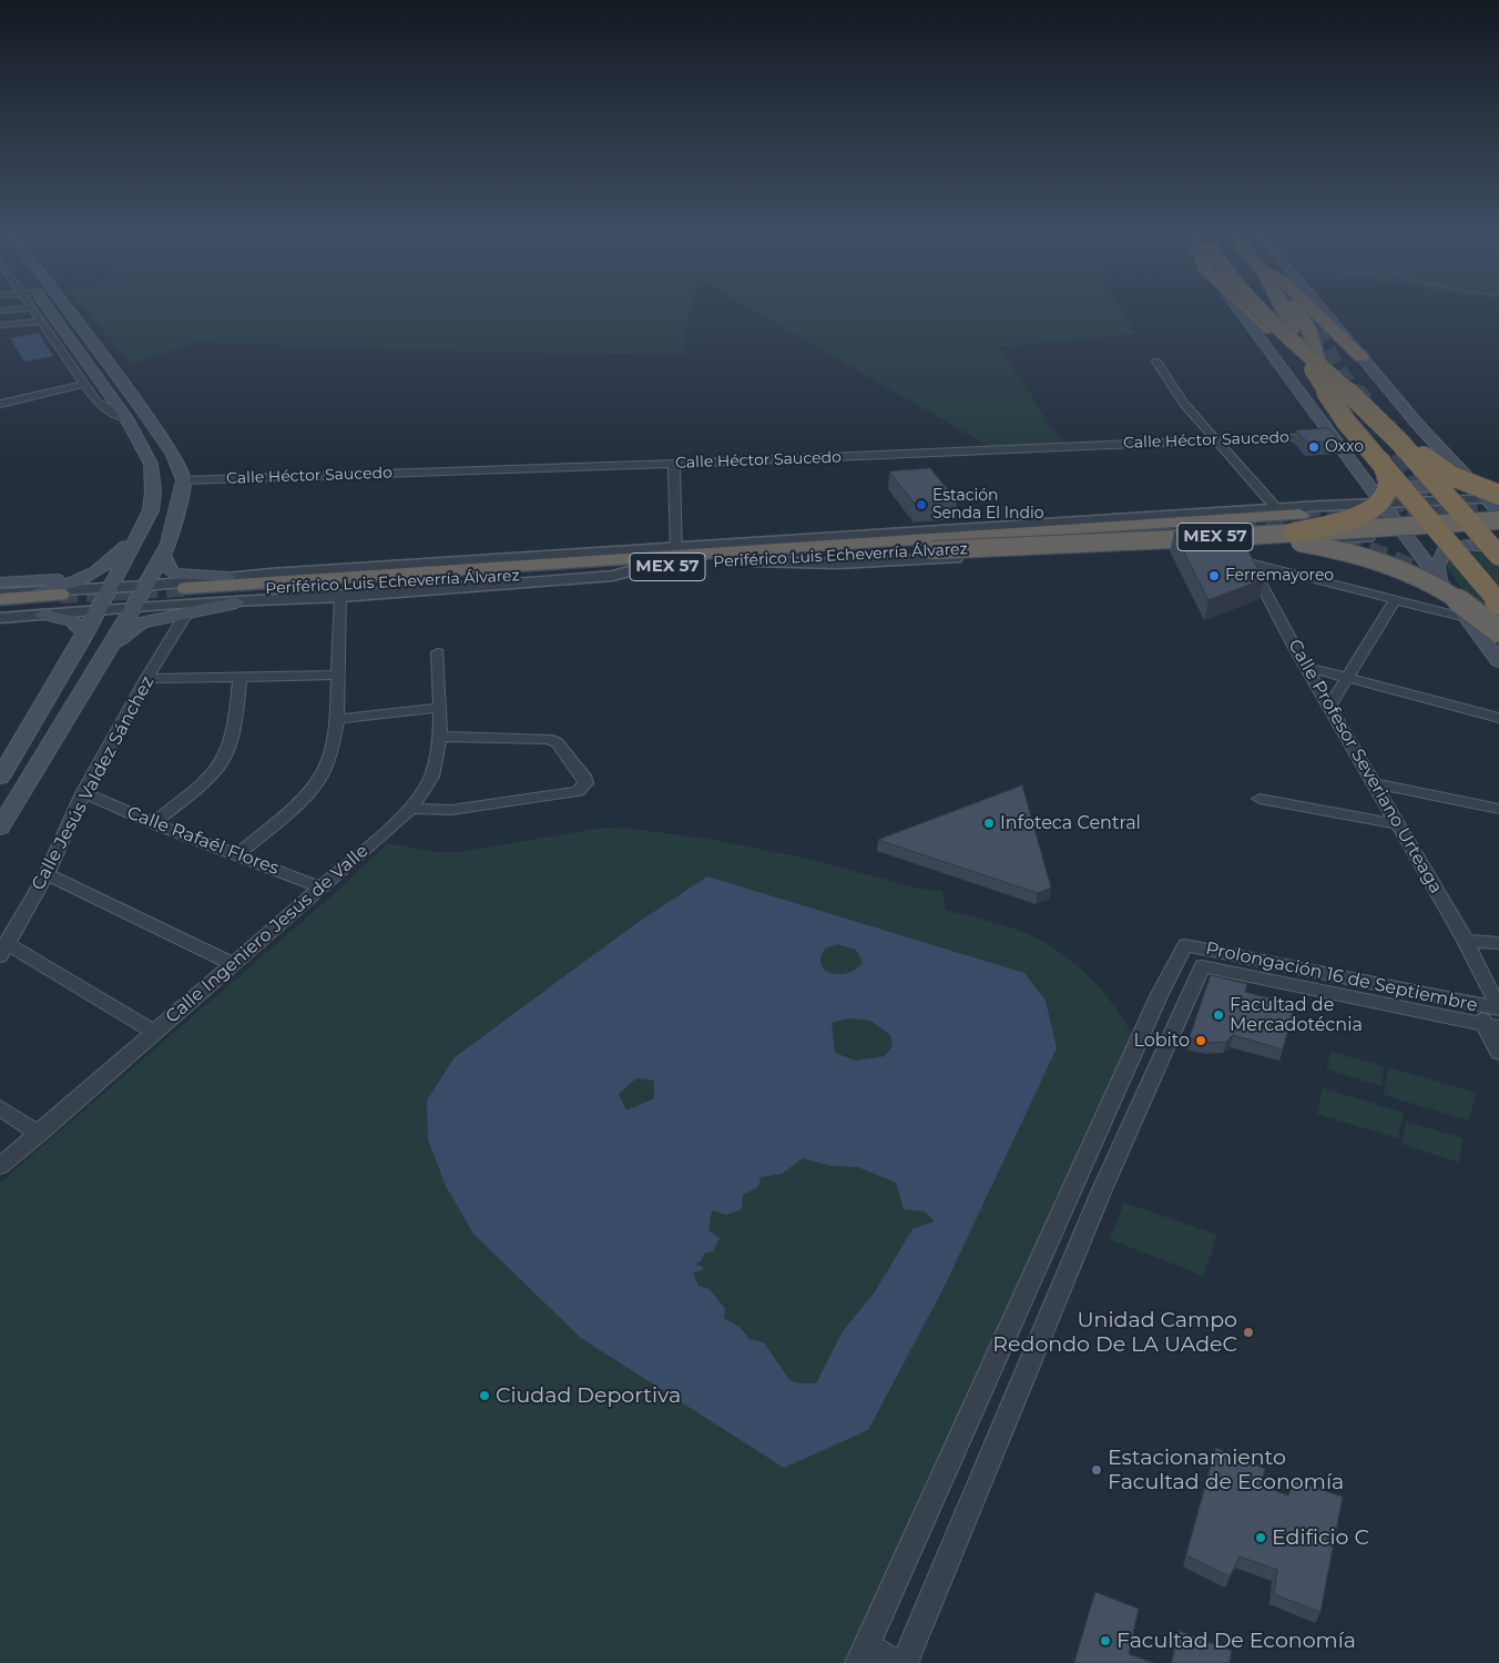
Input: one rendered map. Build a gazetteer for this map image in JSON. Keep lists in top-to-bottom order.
{
  "streets": {
    "highway": ["MEX 57", "Periférico Luis Echeverría Álvarez"],
    "street": [
      "Calle Héctor Saucedo",
      "Calle Profesor Severiano Urteaga",
      "Calle Jesús Valdez Sánchez",
      "Calle Rafaél Flores",
      "Calle Ingeniero Jesús de Valle",
      "Prolongación 16 de Septiembre"
    ]
  },
  "crossings": [
    ["Periférico Luis Echeverría Álvarez", "Calle Profesor Severiano Urteaga"],
    ["Periférico Luis Echeverría Álvarez", "Calle Jesús Valdez Sánchez"],
    ["Calle Profesor Severiano Urteaga", "Prolongación 16 de Septiembre"],
    ["Calle Jesús Valdez Sánchez", "Calle Rafaél Flores"],
    ["Calle Rafaél Flores", "Calle Ingeniero Jesús de Valle"]
  ],
  "places": [
    "Oxxo",
    "Estación Senda El Indio",
    "Ferremayoreo",
    "Infoteca Central",
    "Facultad de Mercadotécnia",
    "Lobito",
    "Unidad Campo Redondo De LA UAdeC",
    "Ciudad Deportiva",
    "Estacionamiento Facultad de Economía",
    "Edificio C",
    "Facultad De Economía"
  ]
}
